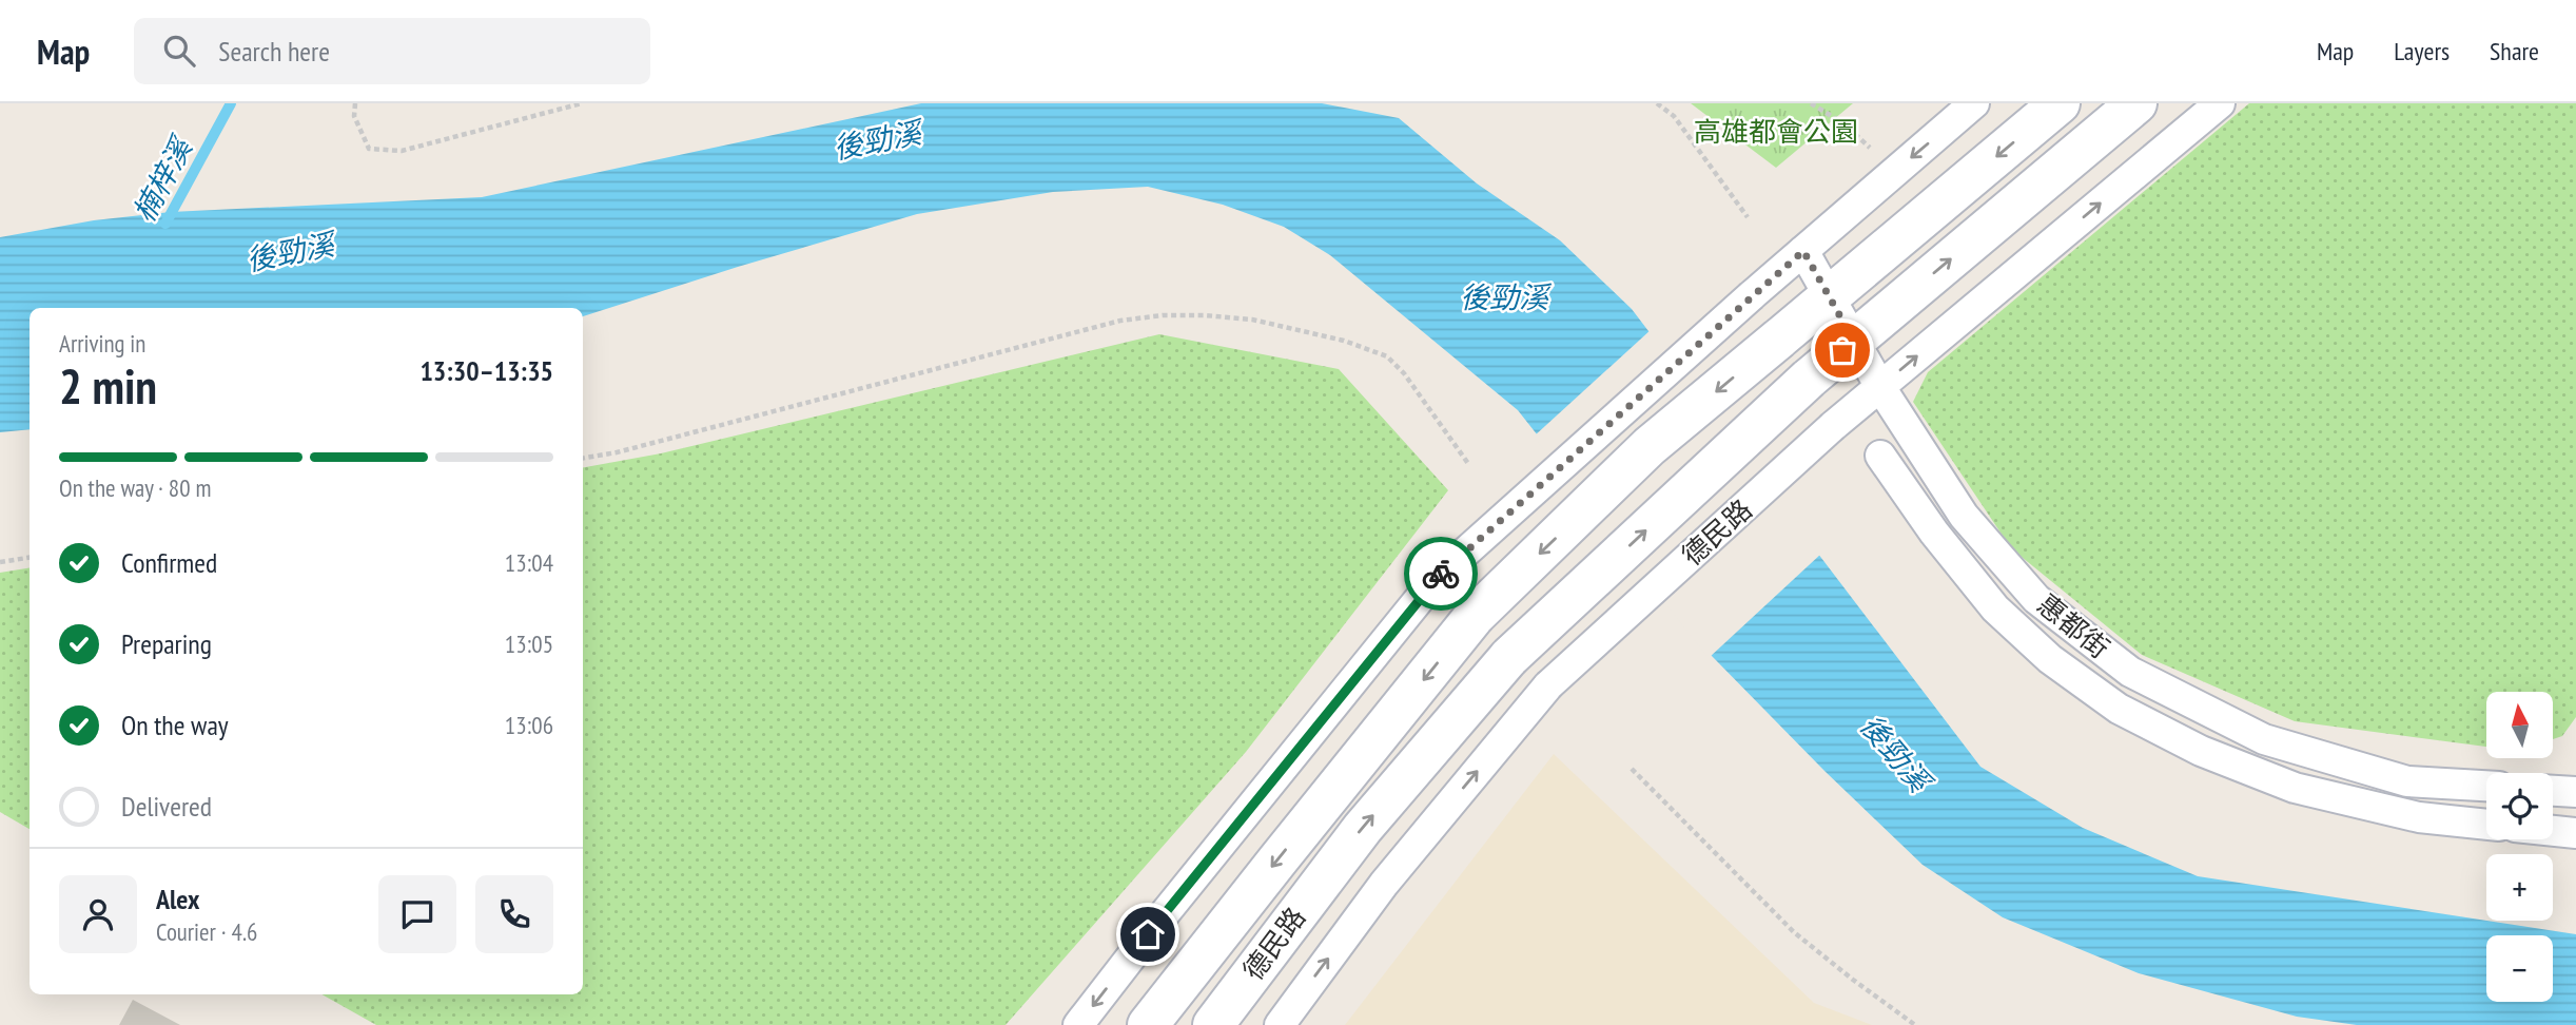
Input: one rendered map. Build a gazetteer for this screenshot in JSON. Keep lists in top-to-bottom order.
{
  "streets": {
    "street": ["德民路", "惠都街"]
  },
  "crossings": [
    ["德民路", "惠都街"]
  ],
  "water": ["後勁溪", "楠梓溪"],
  "parks": ["高雄都會公園"],
  "north": "top",
  "page": {
    "header": "Map",
    "search": "Search here",
    "nav": ["Map", "Layers", "Share"],
    "heading": ["2 min", "Arriving in", "13:30–13:35"],
    "panel": ["Alex", "Courier · 4.6"],
    "bar": "On the way · 80 m",
    "list": [
      ["Confirmed", "13:04"],
      ["Preparing", "13:05"],
      ["On the way", "13:06"],
      "Delivered"
    ],
    "map_buttons": ["+", "−"]
  }
}
